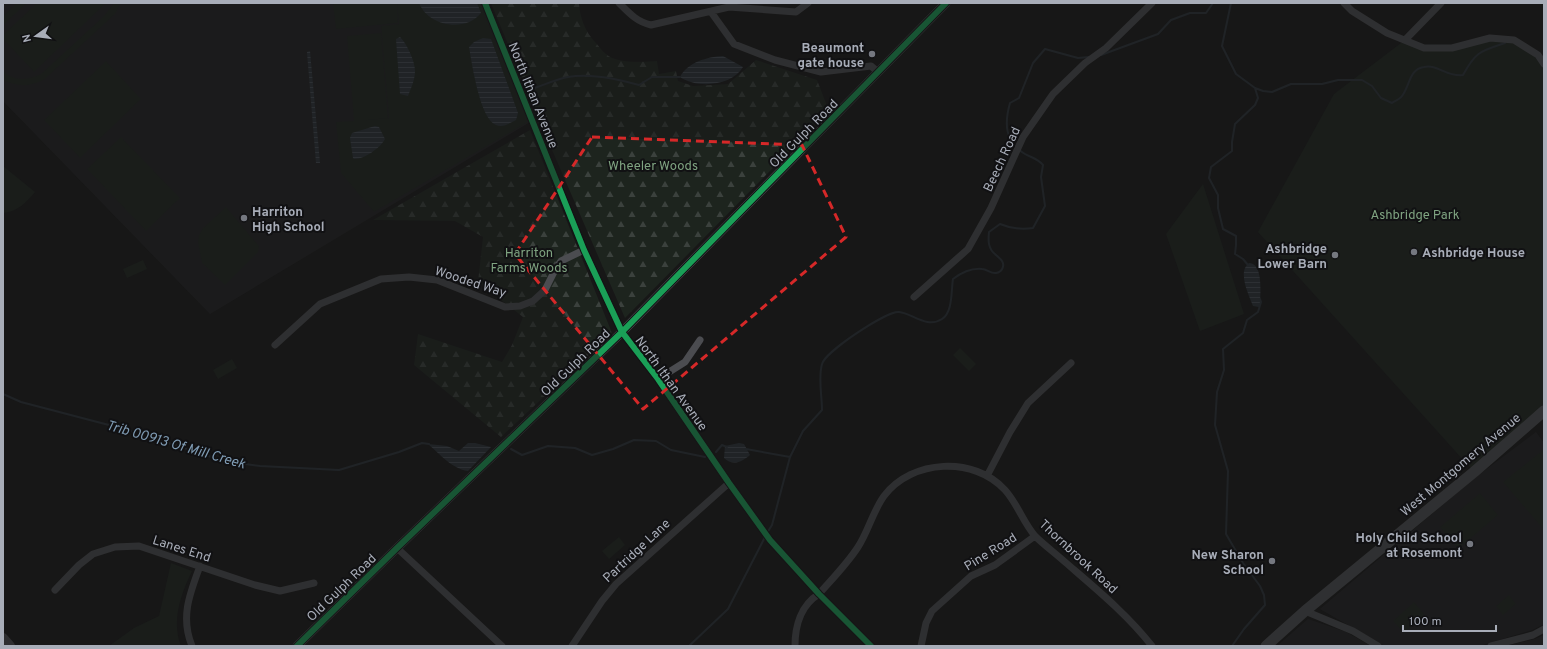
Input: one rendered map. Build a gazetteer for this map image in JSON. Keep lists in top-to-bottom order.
{
  "streets": {
    "main road": ["West Montgomery Avenue"],
    "street": [
      "North Ithan Avenue",
      "Old Gulph Road",
      "Beech Road",
      "Wooded Way",
      "Lanes End",
      "Partridge Lane",
      "Pine Road",
      "Thornbrook Road"
    ]
  },
  "crossings": [
    ["North Ithan Avenue", "Old Gulph Road"],
    ["North Ithan Avenue", "Wooded Way"],
    ["North Ithan Avenue", "Partridge Lane"],
    ["North Ithan Avenue", "Thornbrook Road"],
    ["Pine Road", "Thornbrook Road"]
  ],
  "water": ["Trib 00913 Of Mill Creek"],
  "parks": ["Wheeler Woods", "Ashbridge Park", "Harriton Farms Woods"],
  "places": [
    "Beaumont gate house",
    "Harriton High School",
    "Ashbridge House",
    "Ashbridge Lower Barn",
    "Holy Child School at Rosemont",
    "New Sharon School"
  ],
  "scale_bar": "100 m",
  "north": "left"
}
